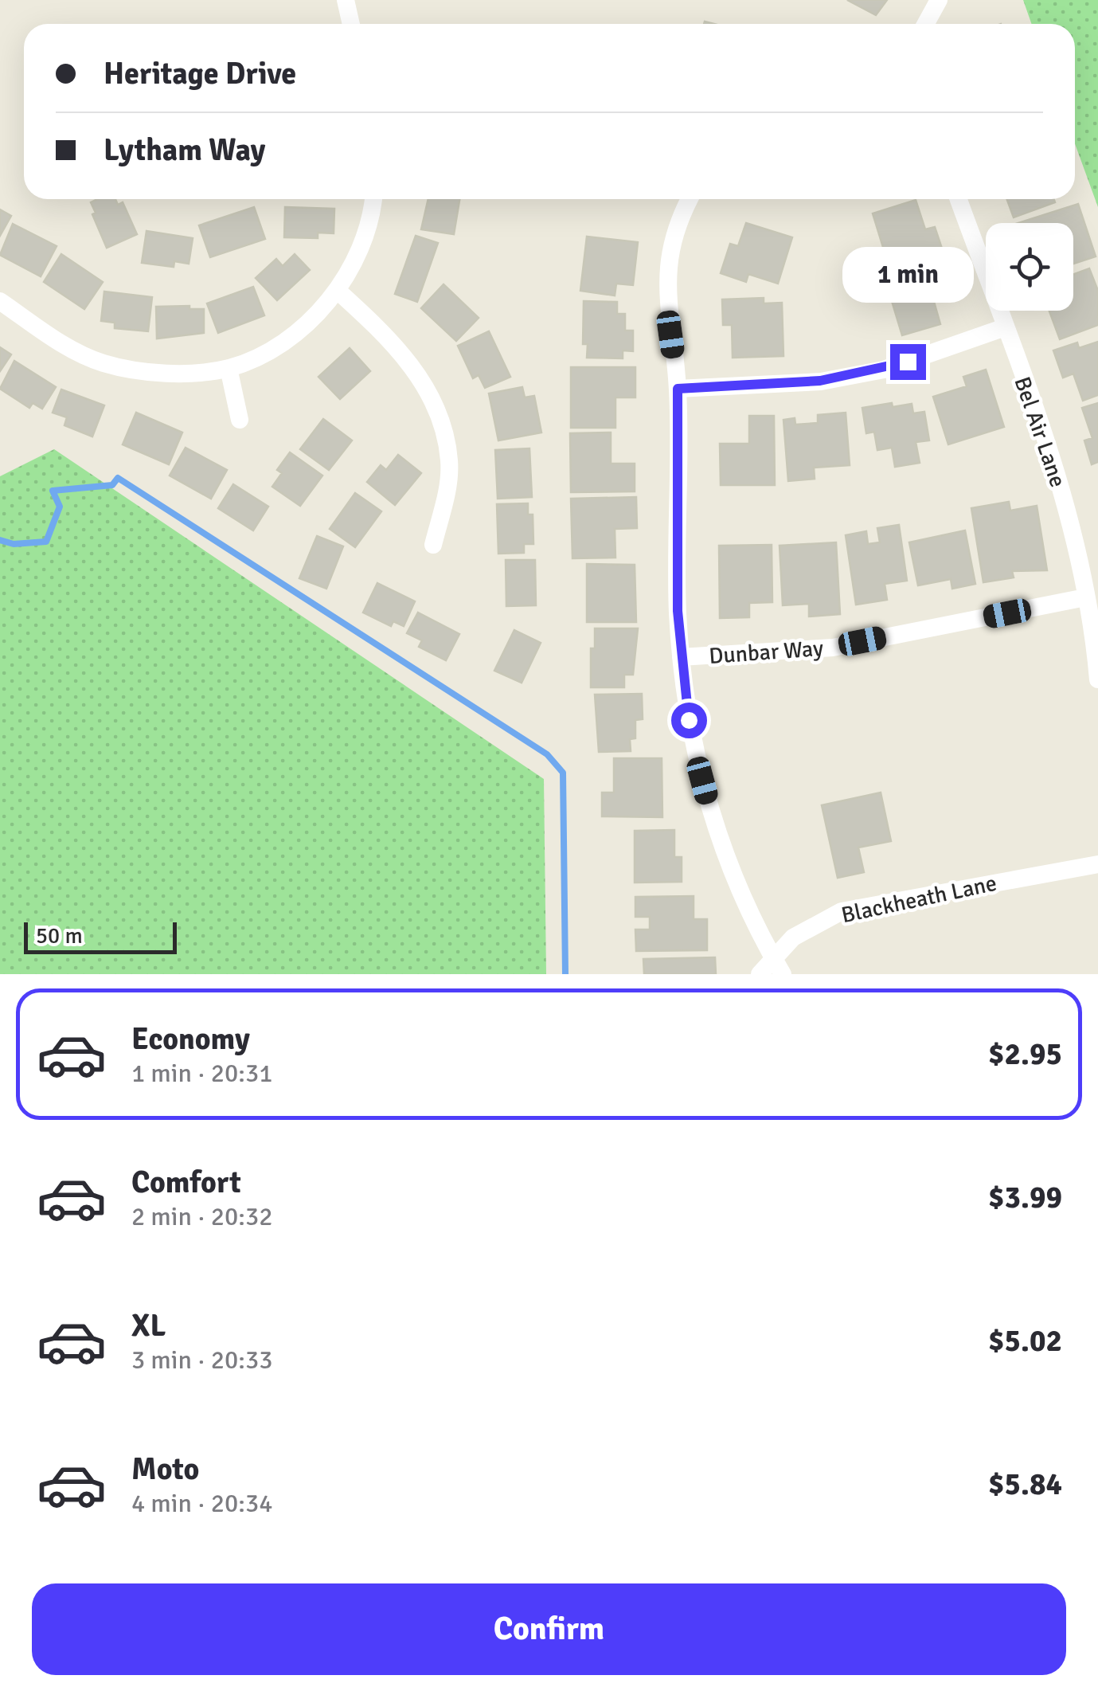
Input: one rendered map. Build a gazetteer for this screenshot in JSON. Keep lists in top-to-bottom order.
{
  "streets": {
    "street": ["Bel Air Lane", "Dunbar Way", "Blackheath Lane"]
  },
  "crossings": [
    ["Bel Air Lane", "Dunbar Way"]
  ],
  "scale_bar": "50 m",
  "page": {
    "banner": ["Heritage Drive", "Lytham Way"],
    "bubble": "1 min",
    "scale": "50 m",
    "list": [
      {
        "name": "Economy",
        "note": "1 min · 20:31",
        "value": "$2.95"
      },
      {
        "name": "Comfort",
        "note": "2 min · 20:32",
        "value": "$3.99"
      },
      {
        "name": "XL",
        "note": "3 min · 20:33",
        "value": "$5.02"
      },
      {
        "name": "Moto",
        "note": "4 min · 20:34",
        "value": "$5.84"
      }
    ],
    "buttons": "Confirm"
  }
}
